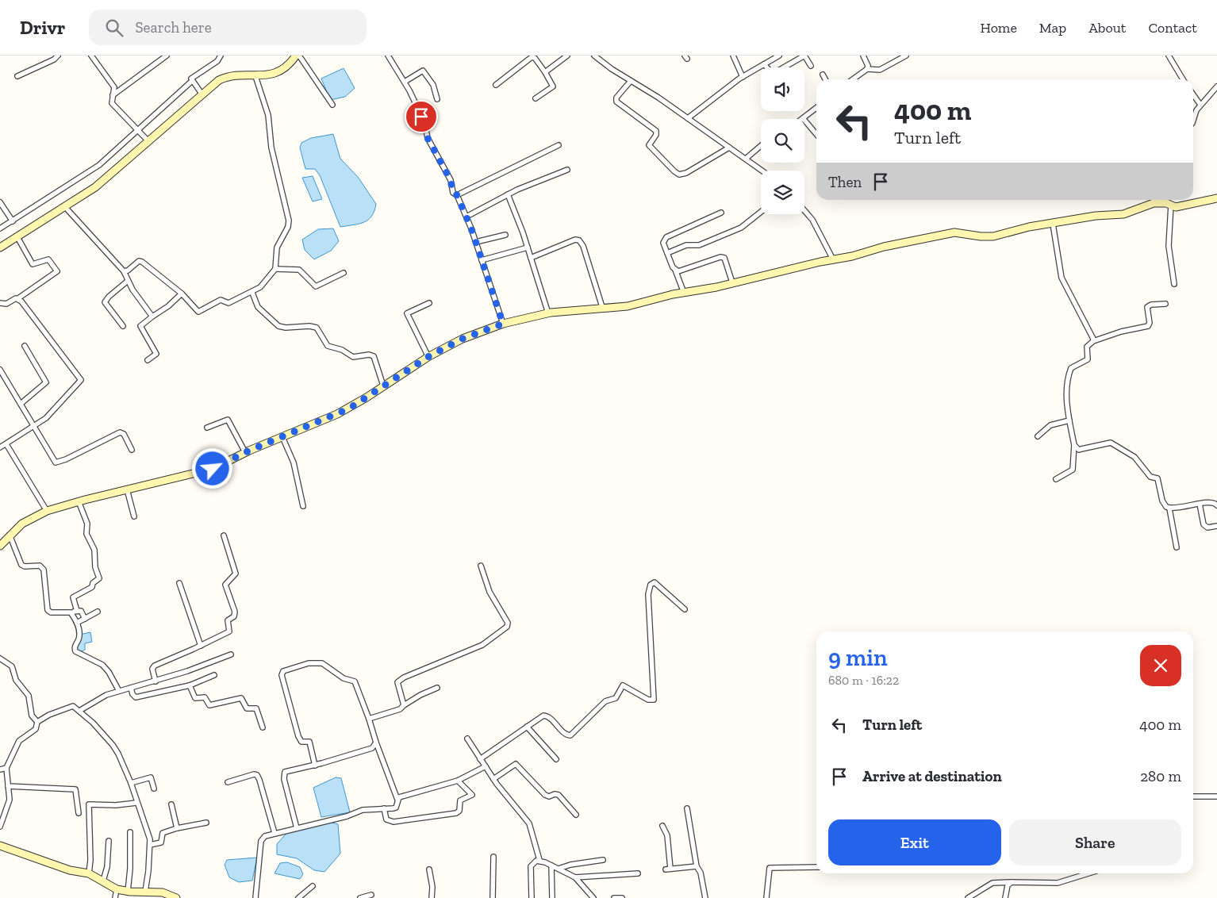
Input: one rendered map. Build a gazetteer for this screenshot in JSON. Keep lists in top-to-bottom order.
{
  "page": {
    "header": "Drivr",
    "search": "Search here",
    "nav": [
      "Home",
      "Map",
      "About",
      "Contact"
    ],
    "turn": ["400 m", "Turn left"],
    "then": "Then",
    "heading": ["9 min", "680 m · 16:22"],
    "list": [
      {
        "name": "Turn left",
        "value": "400 m"
      },
      {
        "name": "Arrive at destination",
        "value": "280 m"
      }
    ],
    "buttons": ["Exit", "Share"]
  }
}
